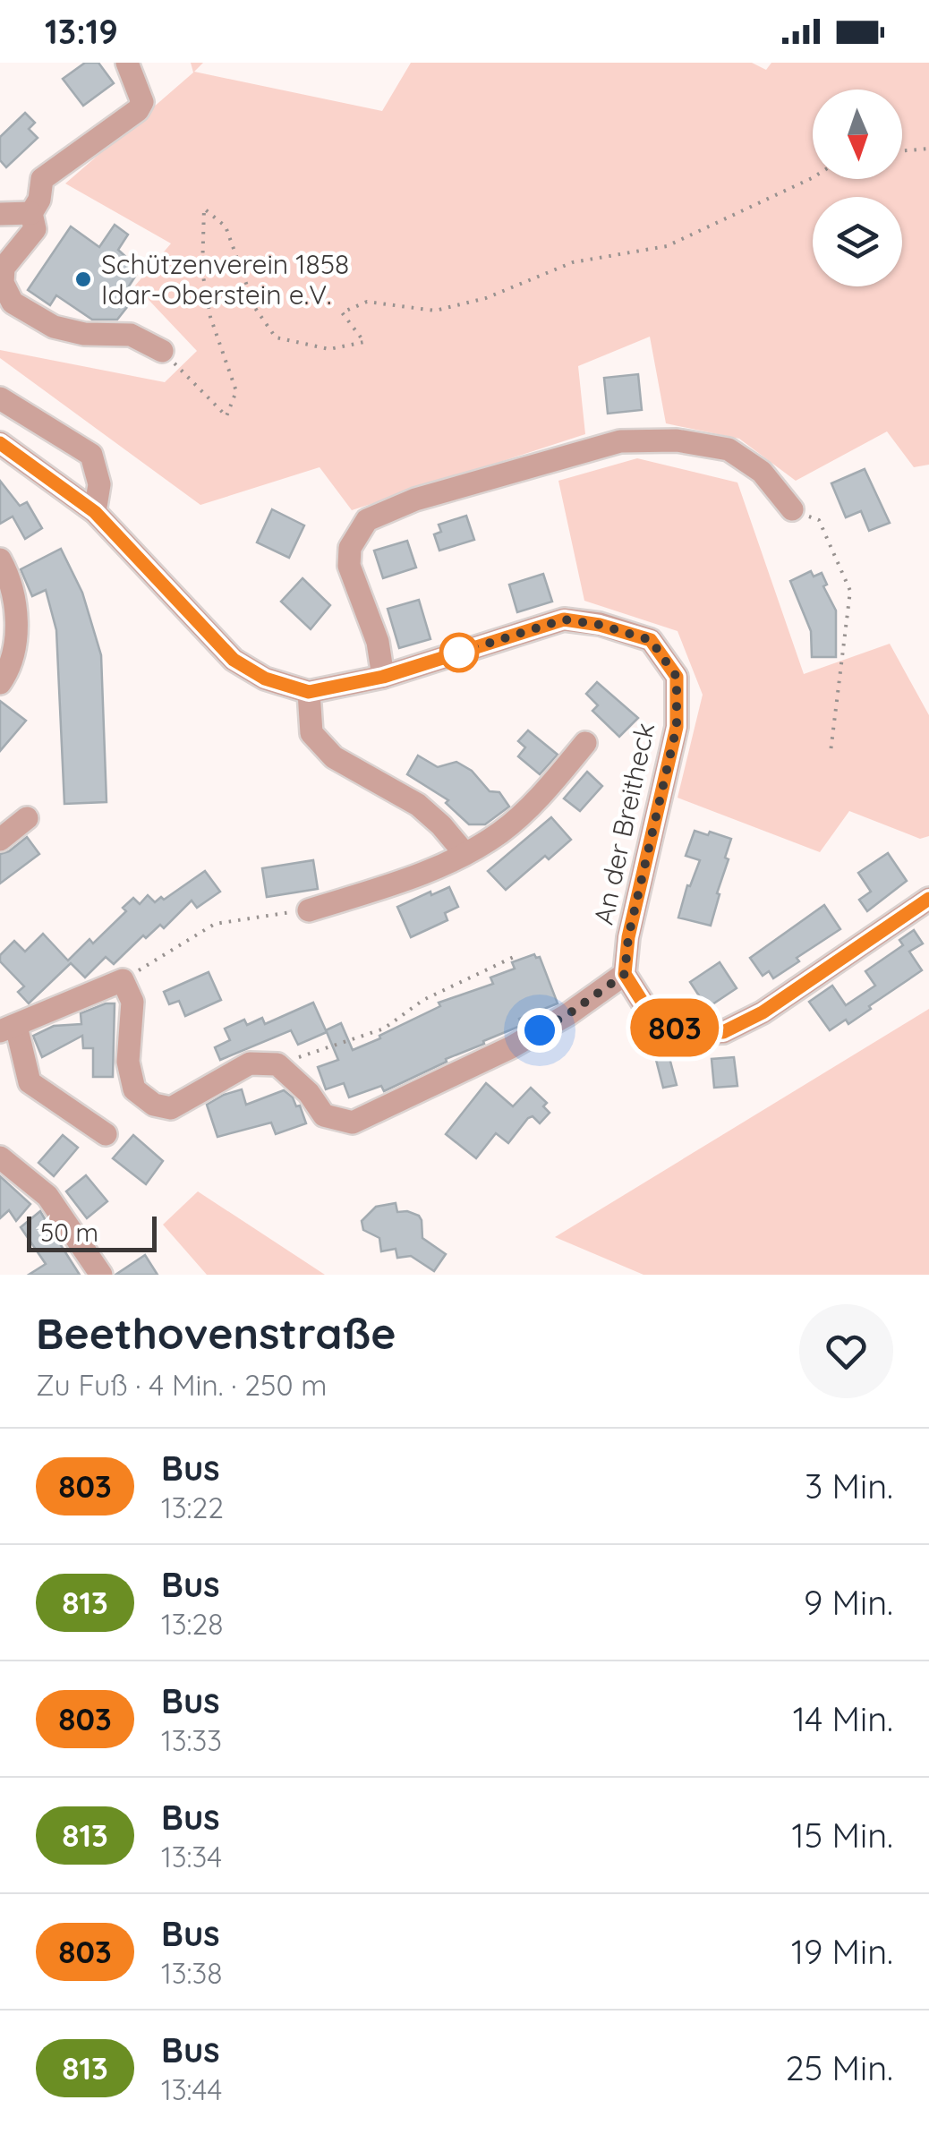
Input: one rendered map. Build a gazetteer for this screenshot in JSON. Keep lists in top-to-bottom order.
{
  "streets": {
    "street": ["An der Breitheck"]
  },
  "places": ["Schützenverein 1858 Idar-Oberstein e.V."],
  "lines": ["bus line 803"],
  "scale_bar": "50 m",
  "north": "bottom",
  "page": {
    "status": "13:19",
    "on_map": "803",
    "scale": "50 m",
    "heading": ["Beethovenstraße", "Zu Fuß · 4 Min. · 250 m"],
    "list": [
      {
        "mark": "803",
        "name": "Bus",
        "note": "13:22",
        "value": "3 Min."
      },
      {
        "mark": "813",
        "name": "Bus",
        "note": "13:28",
        "value": "9 Min."
      },
      {
        "mark": "803",
        "name": "Bus",
        "note": "13:33",
        "value": "14 Min."
      },
      {
        "mark": "813",
        "name": "Bus",
        "note": "13:34",
        "value": "15 Min."
      },
      {
        "mark": "803",
        "name": "Bus",
        "note": "13:38",
        "value": "19 Min."
      },
      {
        "mark": "813",
        "name": "Bus",
        "note": "13:44",
        "value": "25 Min."
      }
    ]
  }
}
